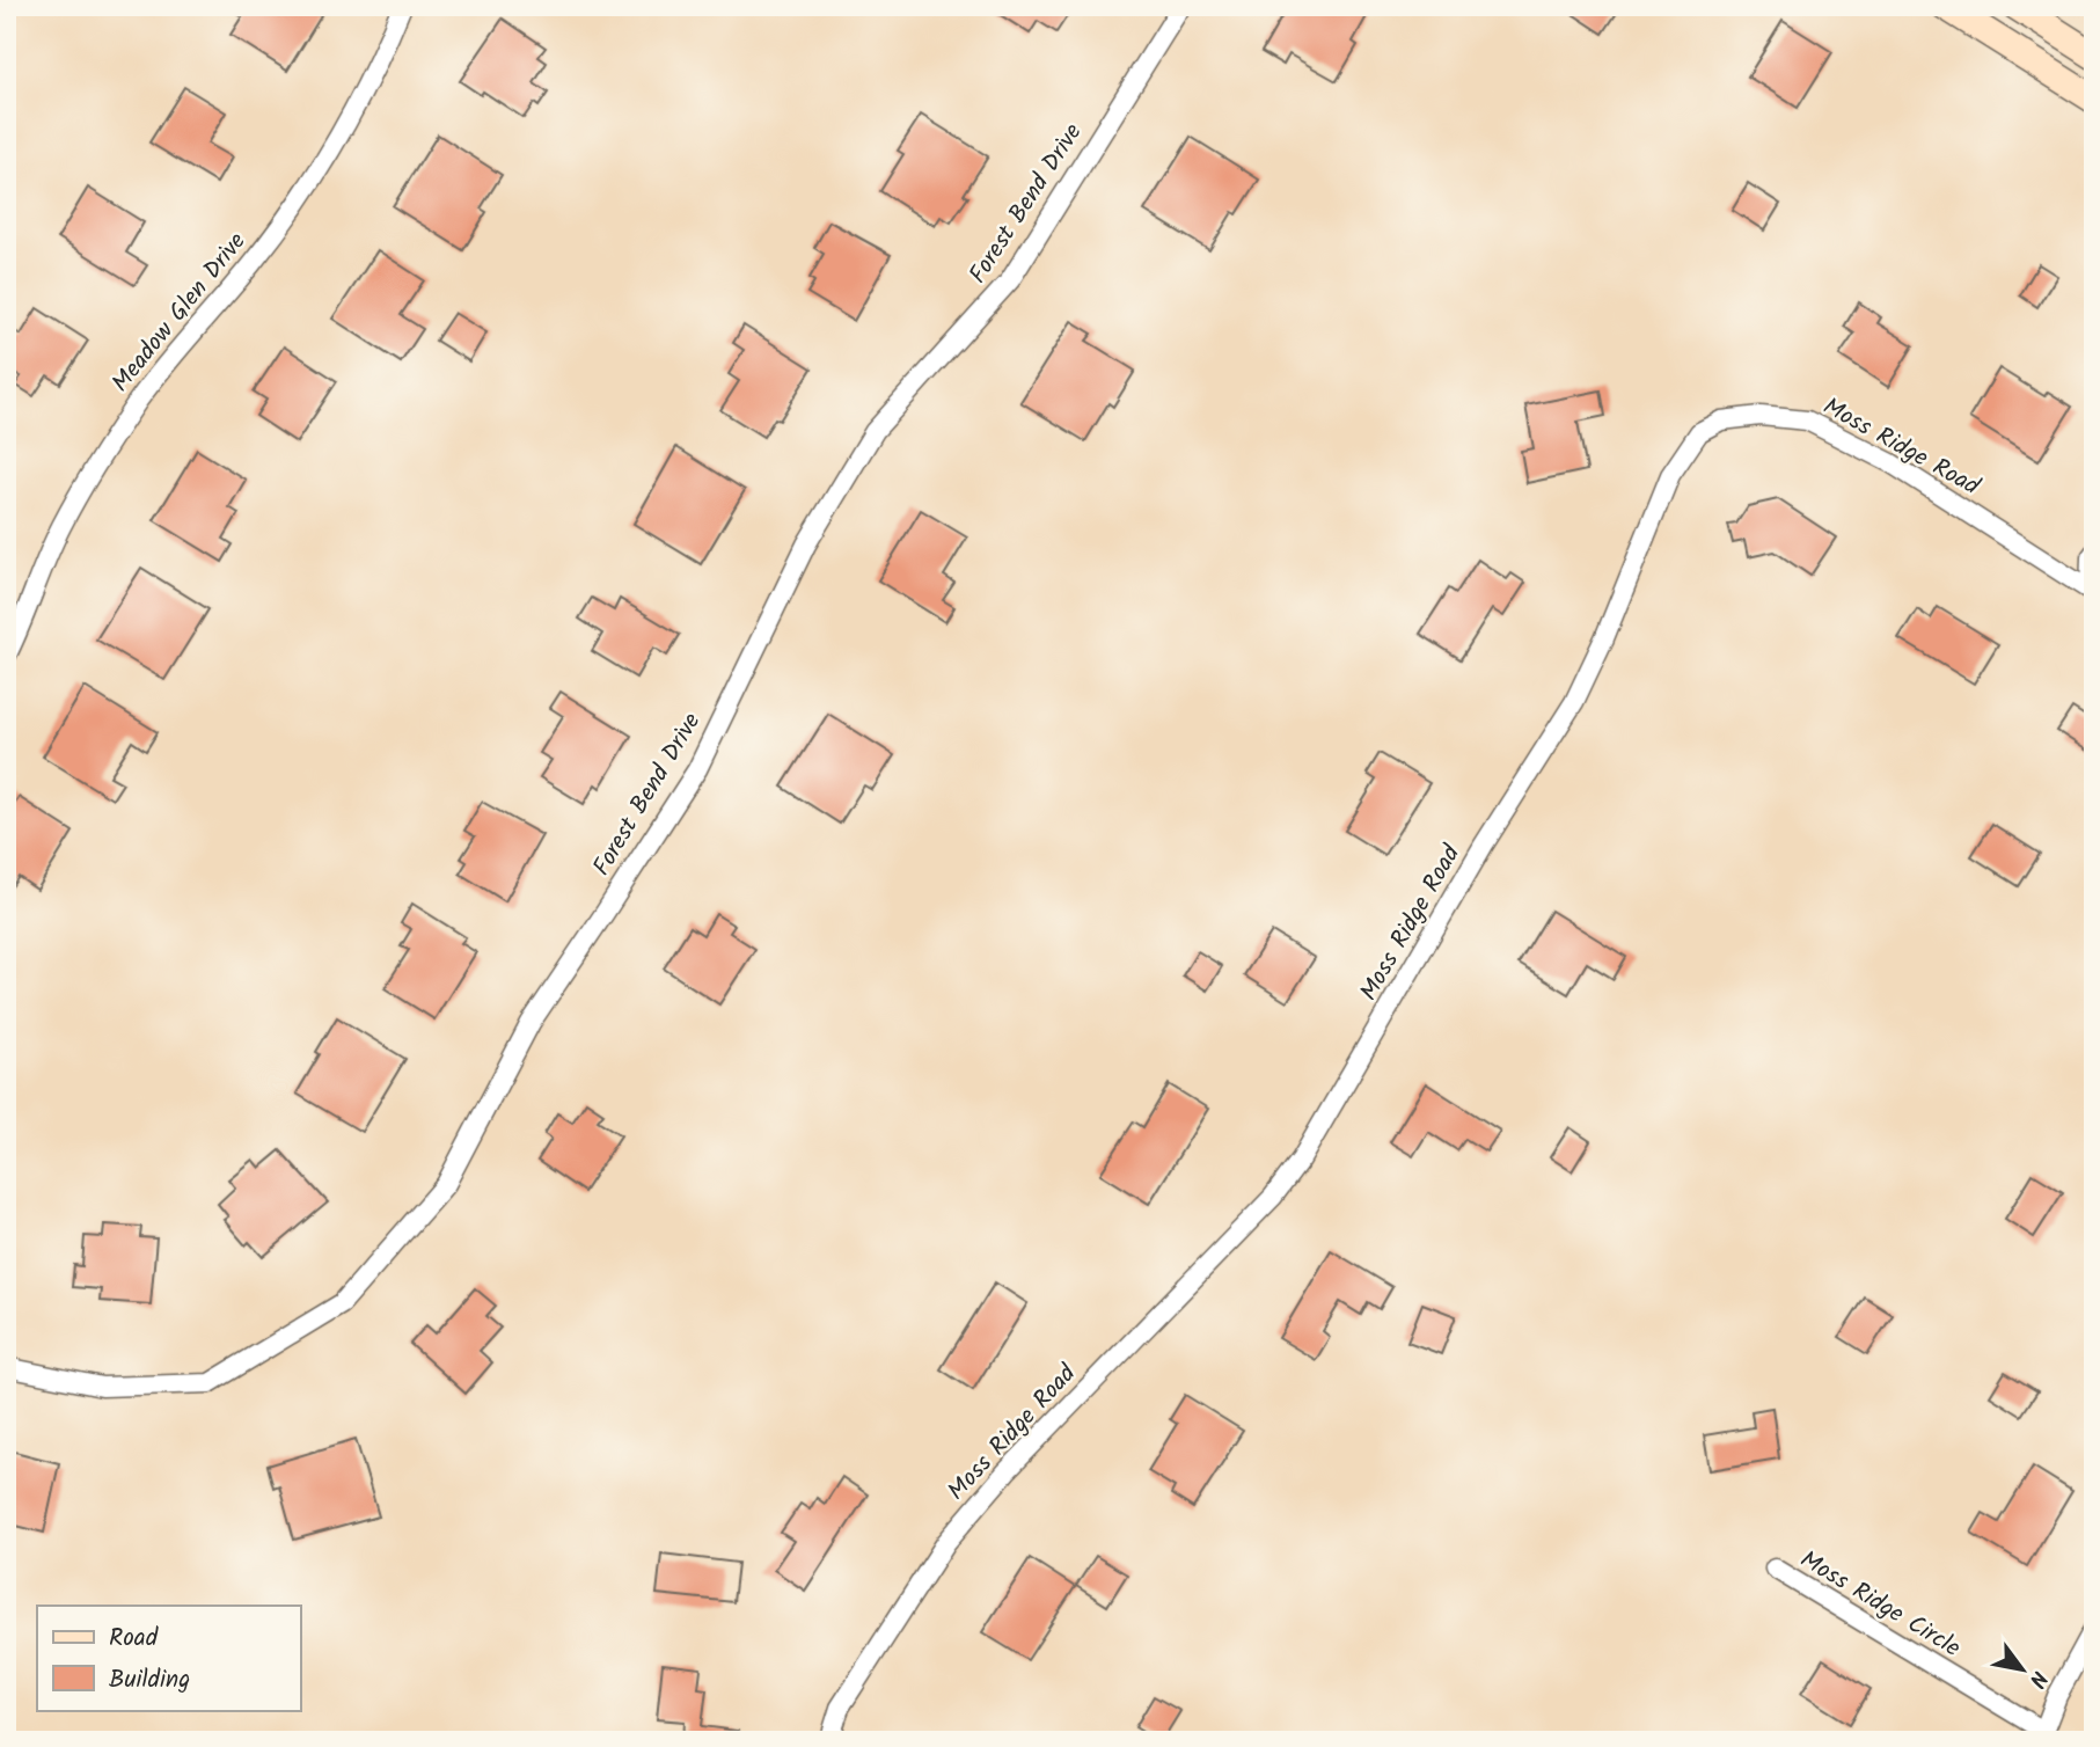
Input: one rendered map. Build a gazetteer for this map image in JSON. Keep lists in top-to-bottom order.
{
  "streets": {
    "street": [
      "Forest Bend Drive",
      "Meadow Glen Drive",
      "Moss Ridge Road",
      "Moss Ridge Circle"
    ]
  },
  "legend": ["Road", "Building"],
  "north": "bottom right"
}
